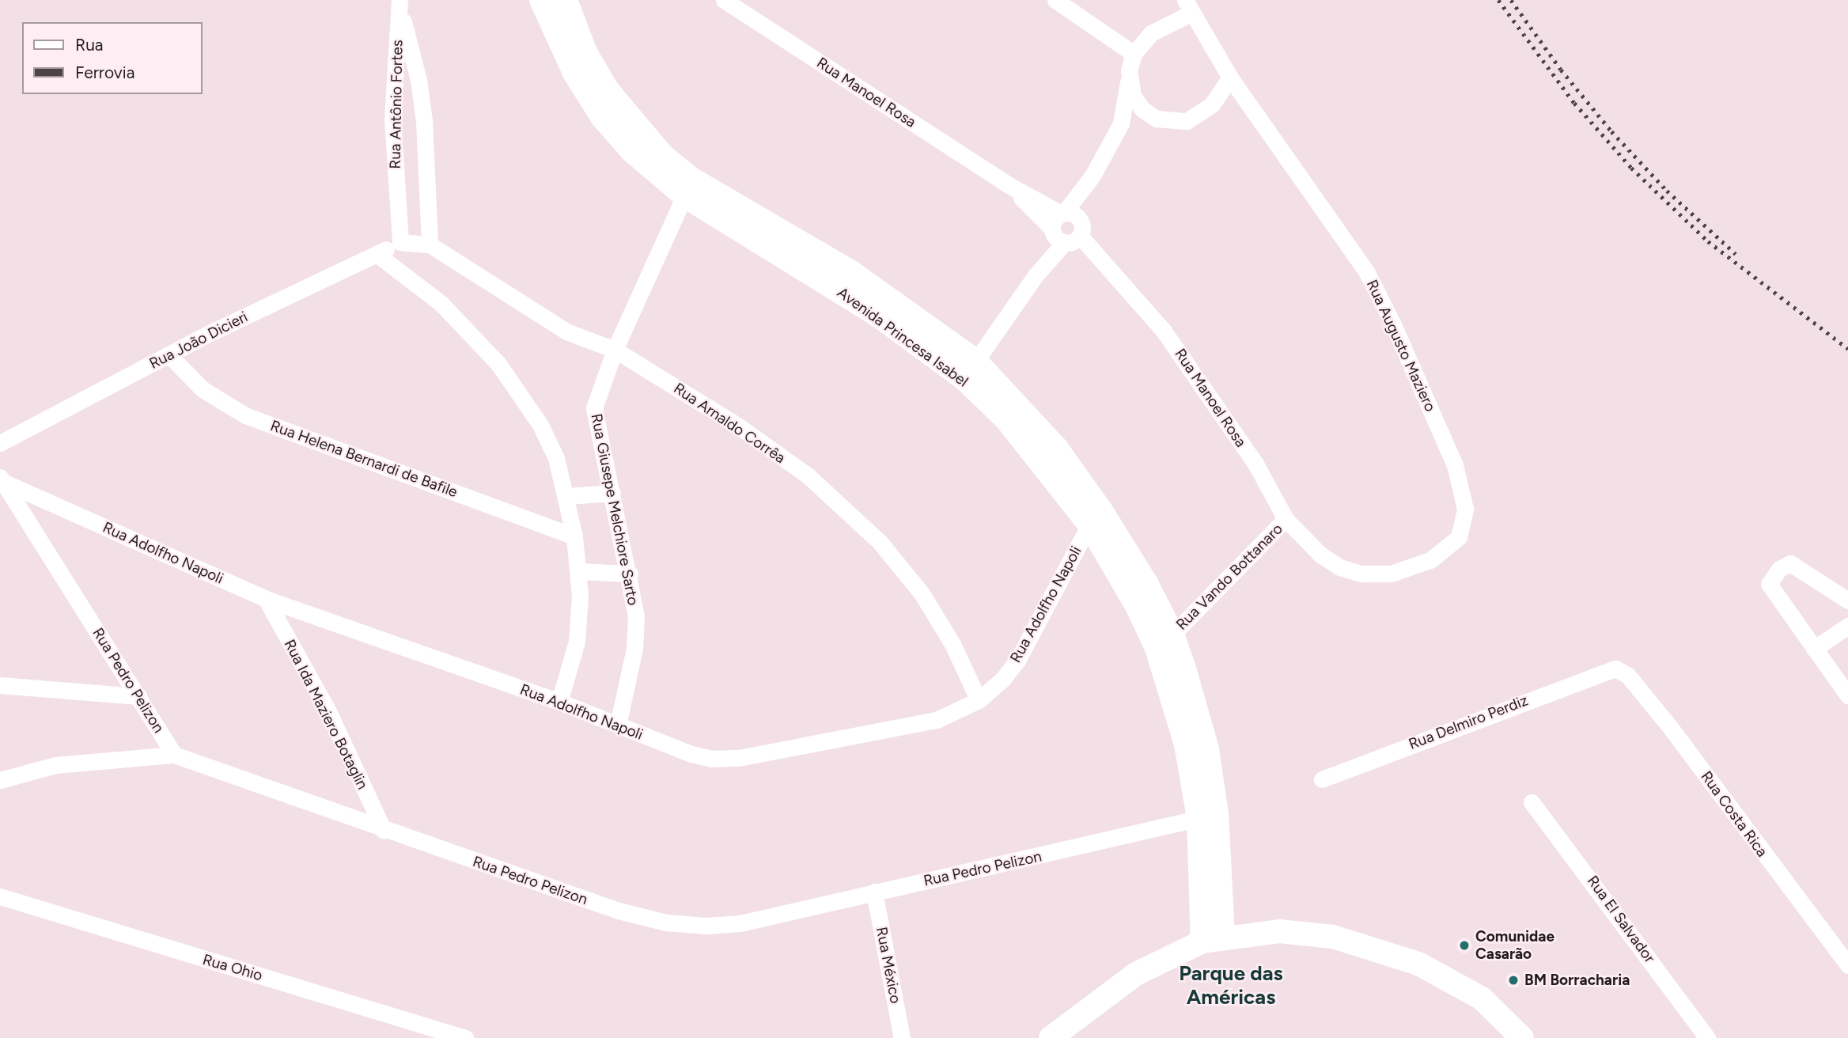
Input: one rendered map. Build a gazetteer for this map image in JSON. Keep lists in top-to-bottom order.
{
  "streets": {
    "main road": ["Avenida Princesa Isabel"],
    "street": [
      "Rua Manoel Rosa",
      "Rua Antônio Fortes",
      "Rua João Dicieri",
      "Rua Augusto Maziero",
      "Rua Arnaldo Corrêa",
      "Rua Helena Bernardi de Bafile",
      "Rua Giusepe Melchiore Sarto",
      "Rua Adolfho Napoli",
      "Rua Vando Bottanaro",
      "Rua Pedro Pelizon",
      "Rua Ida Maziero Botaglin",
      "Rua Delmiro Perdiz",
      "Rua Costa Rica",
      "Rua El Salvador",
      "Rua México",
      "Rua Ohio"
    ]
  },
  "crossings": [
    ["Rua Manoel Rosa", "Rua Augusto Maziero"],
    ["Rua Manoel Rosa", "Rua Vando Bottanaro"],
    ["Rua Antônio Fortes", "Rua João Dicieri"],
    ["Rua Antônio Fortes", "Rua Arnaldo Corrêa"],
    ["Avenida Princesa Isabel", "Rua Giusepe Melchiore Sarto"],
    ["Avenida Princesa Isabel", "Rua Adolfho Napoli"],
    ["Avenida Princesa Isabel", "Rua Vando Bottanaro"],
    ["Avenida Princesa Isabel", "Rua Pedro Pelizon"],
    ["Rua João Dicieri", "Rua Arnaldo Corrêa"],
    ["Rua João Dicieri", "Rua Helena Bernardi de Bafile"],
    ["Rua Augusto Maziero", "Rua Vando Bottanaro"],
    ["Rua Arnaldo Corrêa", "Rua Giusepe Melchiore Sarto"],
    ["Rua Arnaldo Corrêa", "Rua Adolfho Napoli"],
    ["Rua Giusepe Melchiore Sarto", "Rua Adolfho Napoli"],
    ["Rua Adolfho Napoli", "Rua Pedro Pelizon"],
    ["Rua Adolfho Napoli", "Rua Ida Maziero Botaglin"],
    ["Rua Pedro Pelizon", "Rua Ida Maziero Botaglin"],
    ["Rua Pedro Pelizon", "Rua México"],
    ["Rua Delmiro Perdiz", "Rua Costa Rica"]
  ],
  "districts": ["Parque das Américas"],
  "places": ["Comunidae Casarão", "BM Borracharia"],
  "legend": ["Rua", "Ferrovia"]
}
